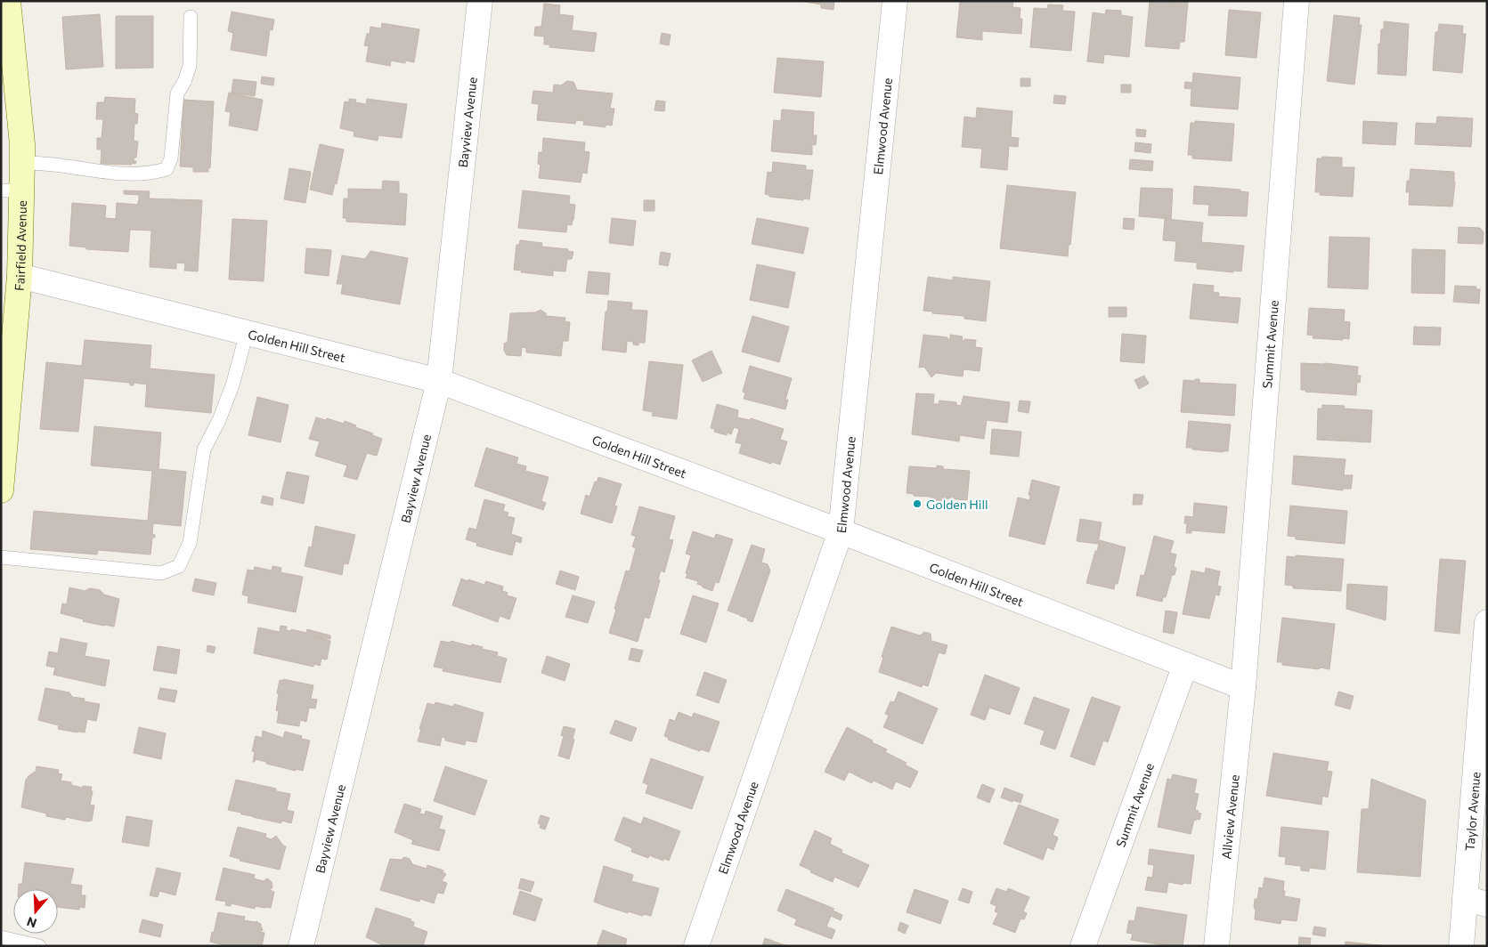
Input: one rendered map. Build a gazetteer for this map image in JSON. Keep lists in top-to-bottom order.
{
  "streets": {
    "main road": ["Fairfield Avenue"],
    "street": [
      "Bayview Avenue",
      "Elmwood Avenue",
      "Summit Avenue",
      "Golden Hill Street",
      "Taylor Avenue",
      "Allview Avenue"
    ]
  },
  "crossings": [
    ["Bayview Avenue", "Golden Hill Street"],
    ["Elmwood Avenue", "Golden Hill Street"],
    ["Fairfield Avenue", "Golden Hill Street"],
    ["Summit Avenue", "Golden Hill Street"],
    ["Summit Avenue", "Allview Avenue"],
    ["Golden Hill Street", "Allview Avenue"]
  ],
  "places": ["Golden Hill"],
  "north": "bottom"
}
